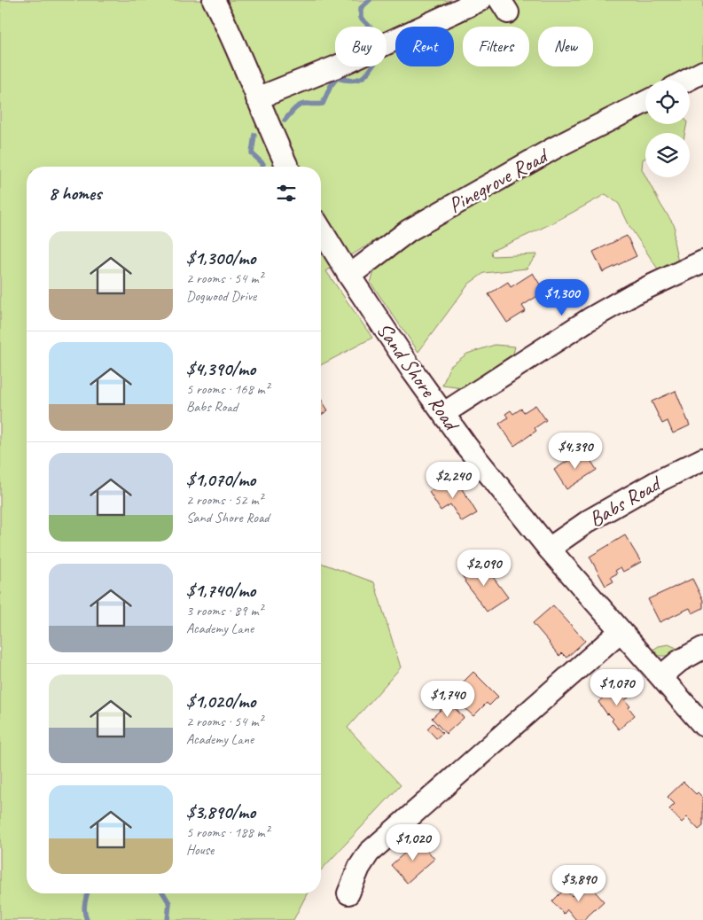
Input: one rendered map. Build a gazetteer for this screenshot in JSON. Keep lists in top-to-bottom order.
{
  "streets": {
    "street": ["Pinegrove Road", "Sand Shore Road", "Babs Road"]
  },
  "crossings": [
    ["Pinegrove Road", "Sand Shore Road"],
    ["Sand Shore Road", "Babs Road"]
  ],
  "page": {
    "chip": [
      "Buy",
      "Rent",
      "Filters",
      "New"
    ],
    "heading": "8 homes",
    "list": [
      {
        "name": "$1,300/mo",
        "note": "2 rooms · 54 m² · Dogwood Drive"
      },
      {
        "name": "$4,390/mo",
        "note": "5 rooms · 168 m² · Babs Road"
      },
      {
        "name": "$1,070/mo",
        "note": "2 rooms · 52 m² · Sand Shore Road"
      },
      {
        "name": "$1,740/mo",
        "note": "3 rooms · 89 m² · Academy Lane"
      },
      {
        "name": "$1,020/mo",
        "note": "2 rooms · 54 m² · Academy Lane"
      },
      {
        "name": "$3,890/mo",
        "note": "5 rooms · 188 m² · House"
      }
    ],
    "price": [
      "$1,300",
      "$4,390",
      "$2,240",
      "$2,090",
      "$1,070",
      "$1,740",
      "$1,020",
      "$3,890"
    ]
  }
}
